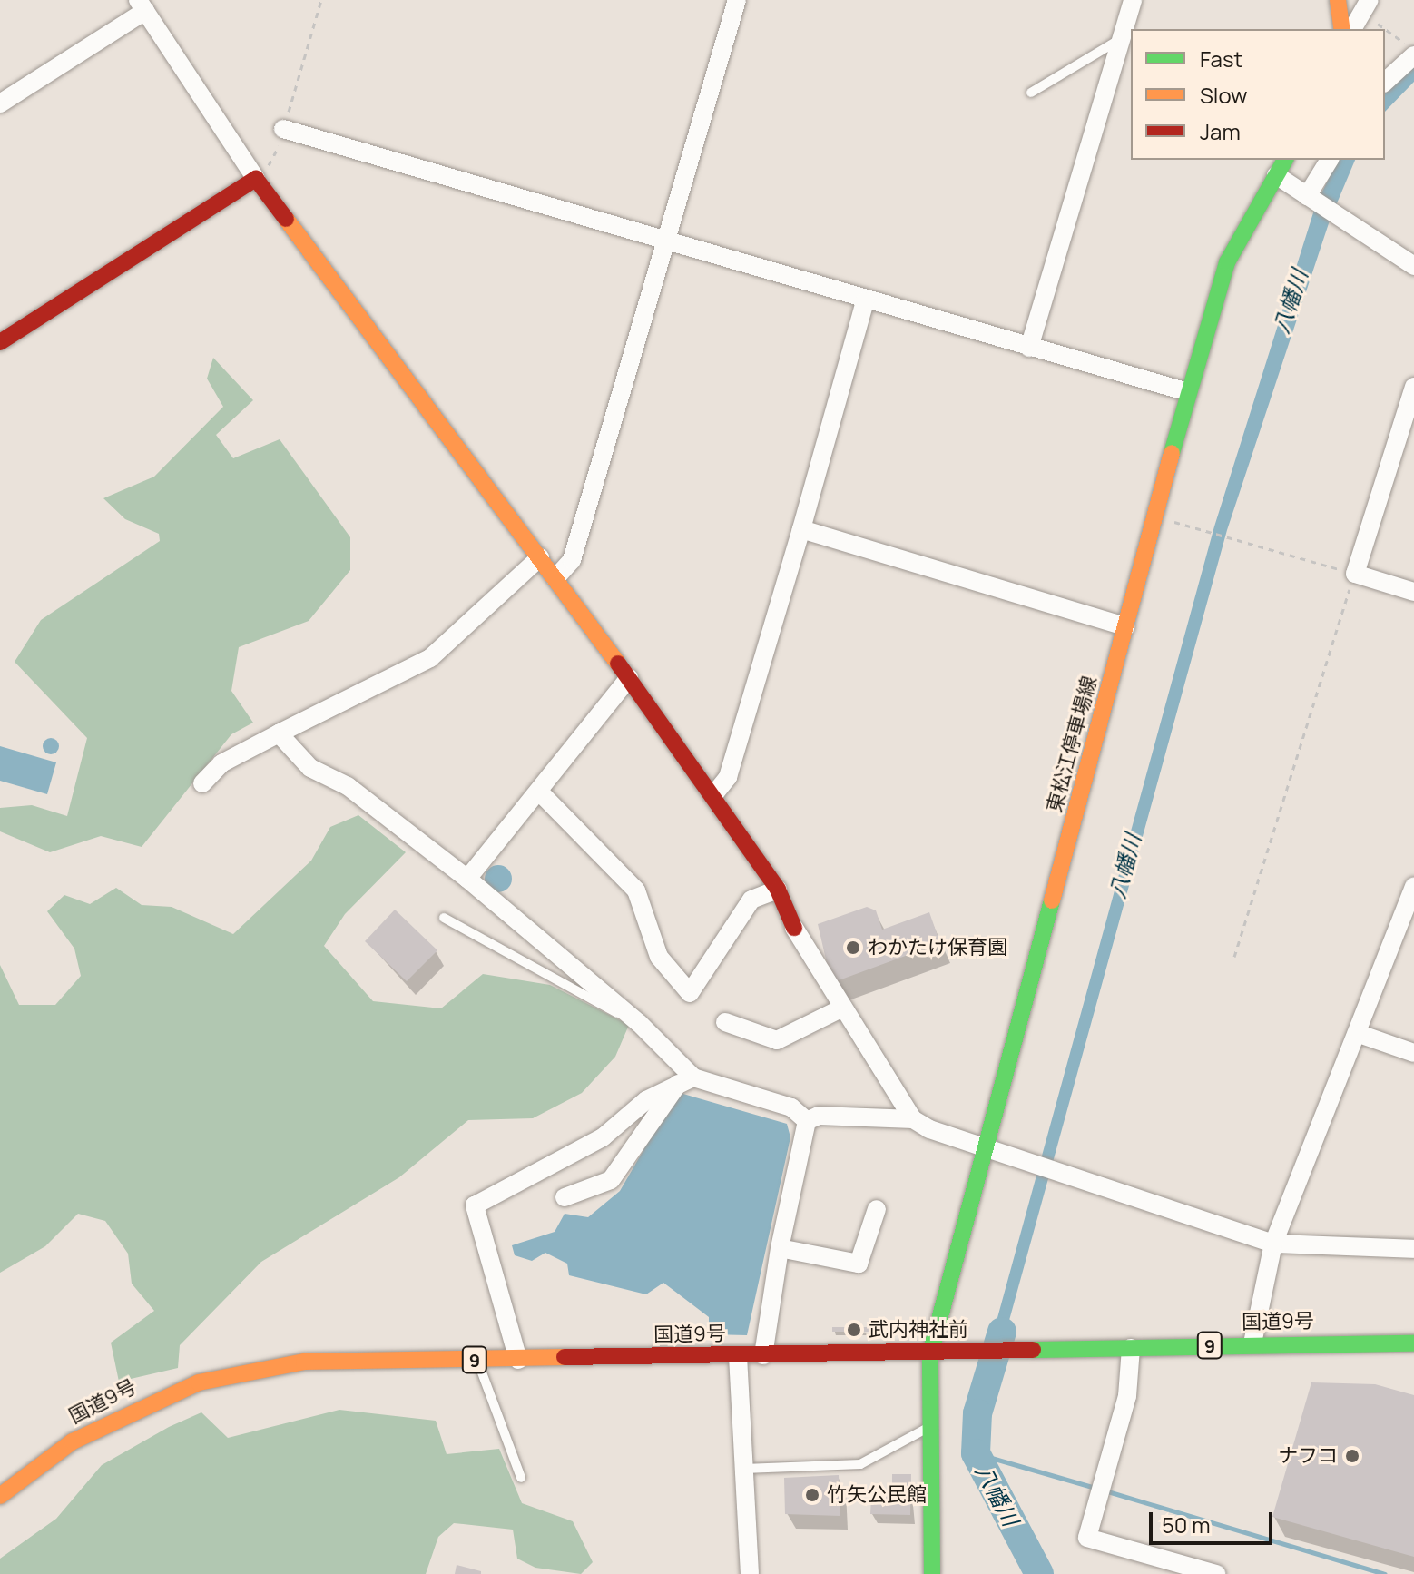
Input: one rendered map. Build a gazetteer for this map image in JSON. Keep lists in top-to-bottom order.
{
  "streets": {
    "main road": ["東松江停車場線", "国道9号", "9"]
  },
  "crossings": [
    ["東松江停車場線", "国道9号"]
  ],
  "water": ["八幡川"],
  "places": [
    "わかたけ保育園",
    "武内神社前",
    "ナフコ",
    "竹矢公民館"
  ],
  "legend": ["Fast", "Slow", "Jam"],
  "scale_bar": "50 m"
}
